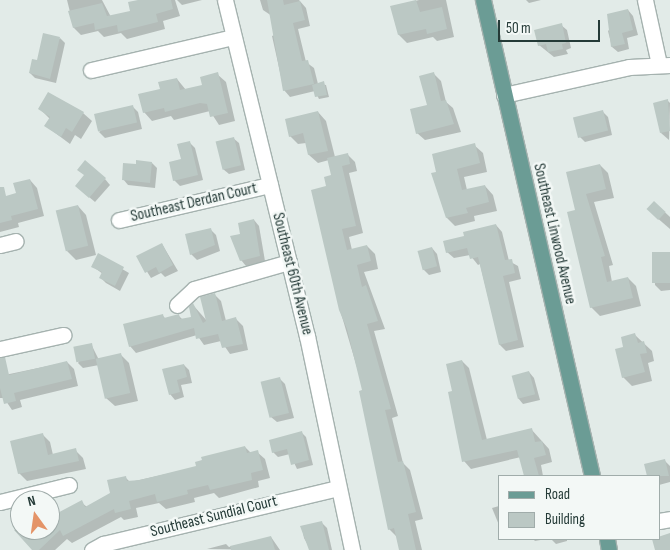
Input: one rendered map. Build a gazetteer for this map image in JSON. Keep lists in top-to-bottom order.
{
  "streets": {
    "main road": ["Southeast Linwood Avenue"],
    "street": ["Southeast Derdan Court", "Southeast 60th Avenue", "Southeast Sundial Court"]
  },
  "crossings": [
    ["Southeast Derdan Court", "Southeast 60th Avenue"],
    ["Southeast 60th Avenue", "Southeast Sundial Court"]
  ],
  "legend": ["Road", "Building"],
  "scale_bar": "50 m",
  "north": "top"
}
